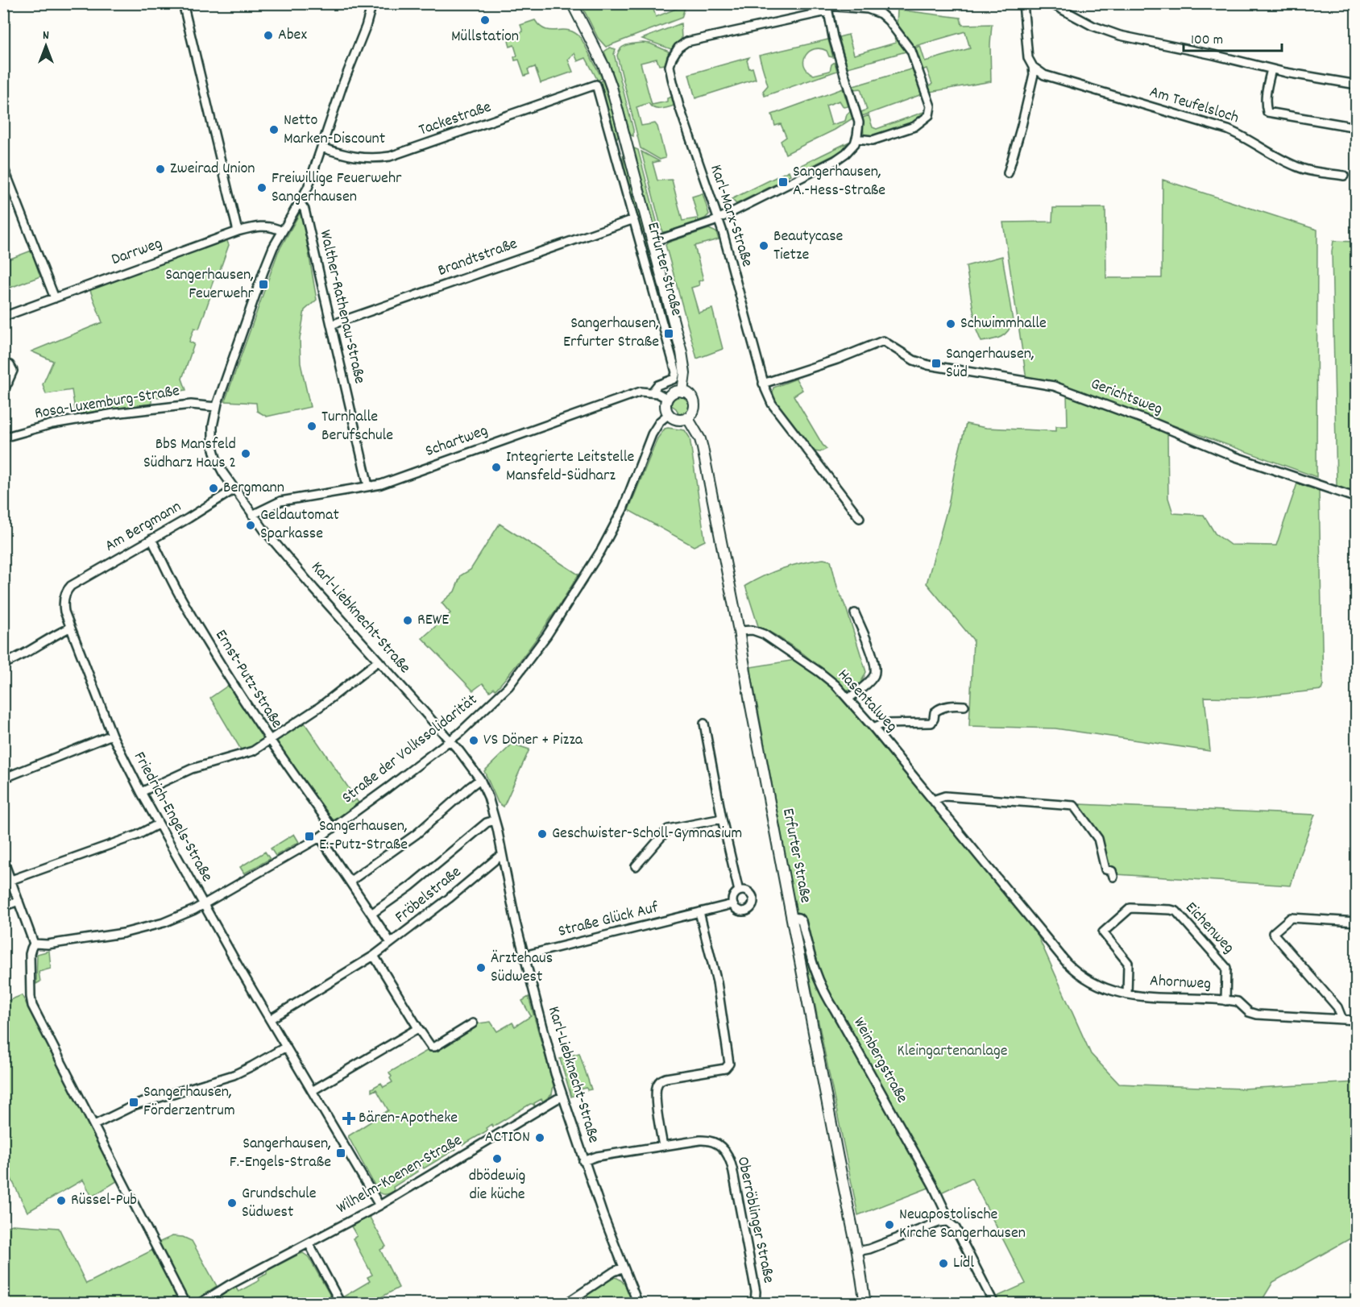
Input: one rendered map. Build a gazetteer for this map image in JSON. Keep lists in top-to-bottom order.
{
  "streets": {
    "main road": ["Erfurter Straße"],
    "street": [
      "Am Teufelsloch",
      "Tackestraße",
      "Karl-Marx-Straße",
      "Darrweg",
      "Brandtstraße",
      "Walther-Rathenau-Straße",
      "Gerichtsweg",
      "Rosa-Luxemburg-Straße",
      "Schartweg",
      "Am Bergmann",
      "Karl-Liebknecht-Straße",
      "Ernst-Putz-Straße",
      "Hasentalweg",
      "Straße der Volkssolidarität",
      "Friedrich-Engels-Straße",
      "Fröbelstraße",
      "Straße Glück Auf",
      "Eichenweg",
      "Ahornweg",
      "Weinbergstraße",
      "Wilhelm-Koenen-Straße",
      "Oberröblinger Straße"
    ]
  },
  "crossings": [
    ["Tackestraße", "Erfurter Straße"],
    ["Karl-Marx-Straße", "Gerichtsweg"],
    ["Darrweg", "Karl-Liebknecht-Straße"],
    ["Brandtstraße", "Erfurter Straße"],
    ["Brandtstraße", "Walther-Rathenau-Straße"],
    ["Erfurter Straße", "Schartweg"],
    ["Erfurter Straße", "Hasentalweg"],
    ["Erfurter Straße", "Straße der Volkssolidarität"],
    ["Erfurter Straße", "Weinbergstraße"],
    ["Walther-Rathenau-Straße", "Schartweg"],
    ["Walther-Rathenau-Straße", "Karl-Liebknecht-Straße"],
    ["Rosa-Luxemburg-Straße", "Karl-Liebknecht-Straße"],
    ["Schartweg", "Karl-Liebknecht-Straße"],
    ["Am Bergmann", "Karl-Liebknecht-Straße"],
    ["Am Bergmann", "Ernst-Putz-Straße"],
    ["Am Bergmann", "Friedrich-Engels-Straße"],
    ["Karl-Liebknecht-Straße", "Straße der Volkssolidarität"],
    ["Karl-Liebknecht-Straße", "Fröbelstraße"],
    ["Karl-Liebknecht-Straße", "Straße Glück Auf"],
    ["Karl-Liebknecht-Straße", "Wilhelm-Koenen-Straße"],
    ["Karl-Liebknecht-Straße", "Oberröblinger Straße"],
    ["Ernst-Putz-Straße", "Straße der Volkssolidarität"],
    ["Hasentalweg", "Ahornweg"],
    ["Straße der Volkssolidarität", "Friedrich-Engels-Straße"],
    ["Friedrich-Engels-Straße", "Fröbelstraße"],
    ["Friedrich-Engels-Straße", "Wilhelm-Koenen-Straße"],
    ["Eichenweg", "Ahornweg"]
  ],
  "parks": ["Kleingartenanlage"],
  "places": {
    "other": [
      "Müllstation",
      "Abex",
      "Netto Marken-Discount",
      "Zweirad Union",
      "Freiwillige Feuerwehr Sangerhausen",
      "Beautycase Tietze",
      "Schwimmhalle",
      "Turnhalle Berufschule",
      "BbS Mansfeld Südharz Haus 2",
      "Integrierte Leitstelle Mansfeld-Südharz",
      "Bergmann",
      "Geldautomat Sparkasse",
      "REWE",
      "VS Döner + Pizza",
      "Geschwister-Scholl-Gymnasium",
      "Ärztehaus Südwest",
      "ACTION",
      "dbödewig die küche",
      "Rüssel-Pub",
      "Grundschule Südwest",
      "Neuapostolische Kirche Sangerhausen",
      "Lidl"
    ],
    "transit": [
      "Sangerhausen, A.-Hess-Straße",
      "Sangerhausen, Feuerwehr",
      "Sangerhausen, Erfurter Straße",
      "Sangerhausen, Süd",
      "Sangerhausen, E.-Putz-Straße",
      "Sangerhausen, Förderzentrum",
      "Sangerhausen, F.-Engels-Straße"
    ],
    "health": ["Bären-Apotheke"]
  },
  "scale_bar": "100 m",
  "north": "top"
}
